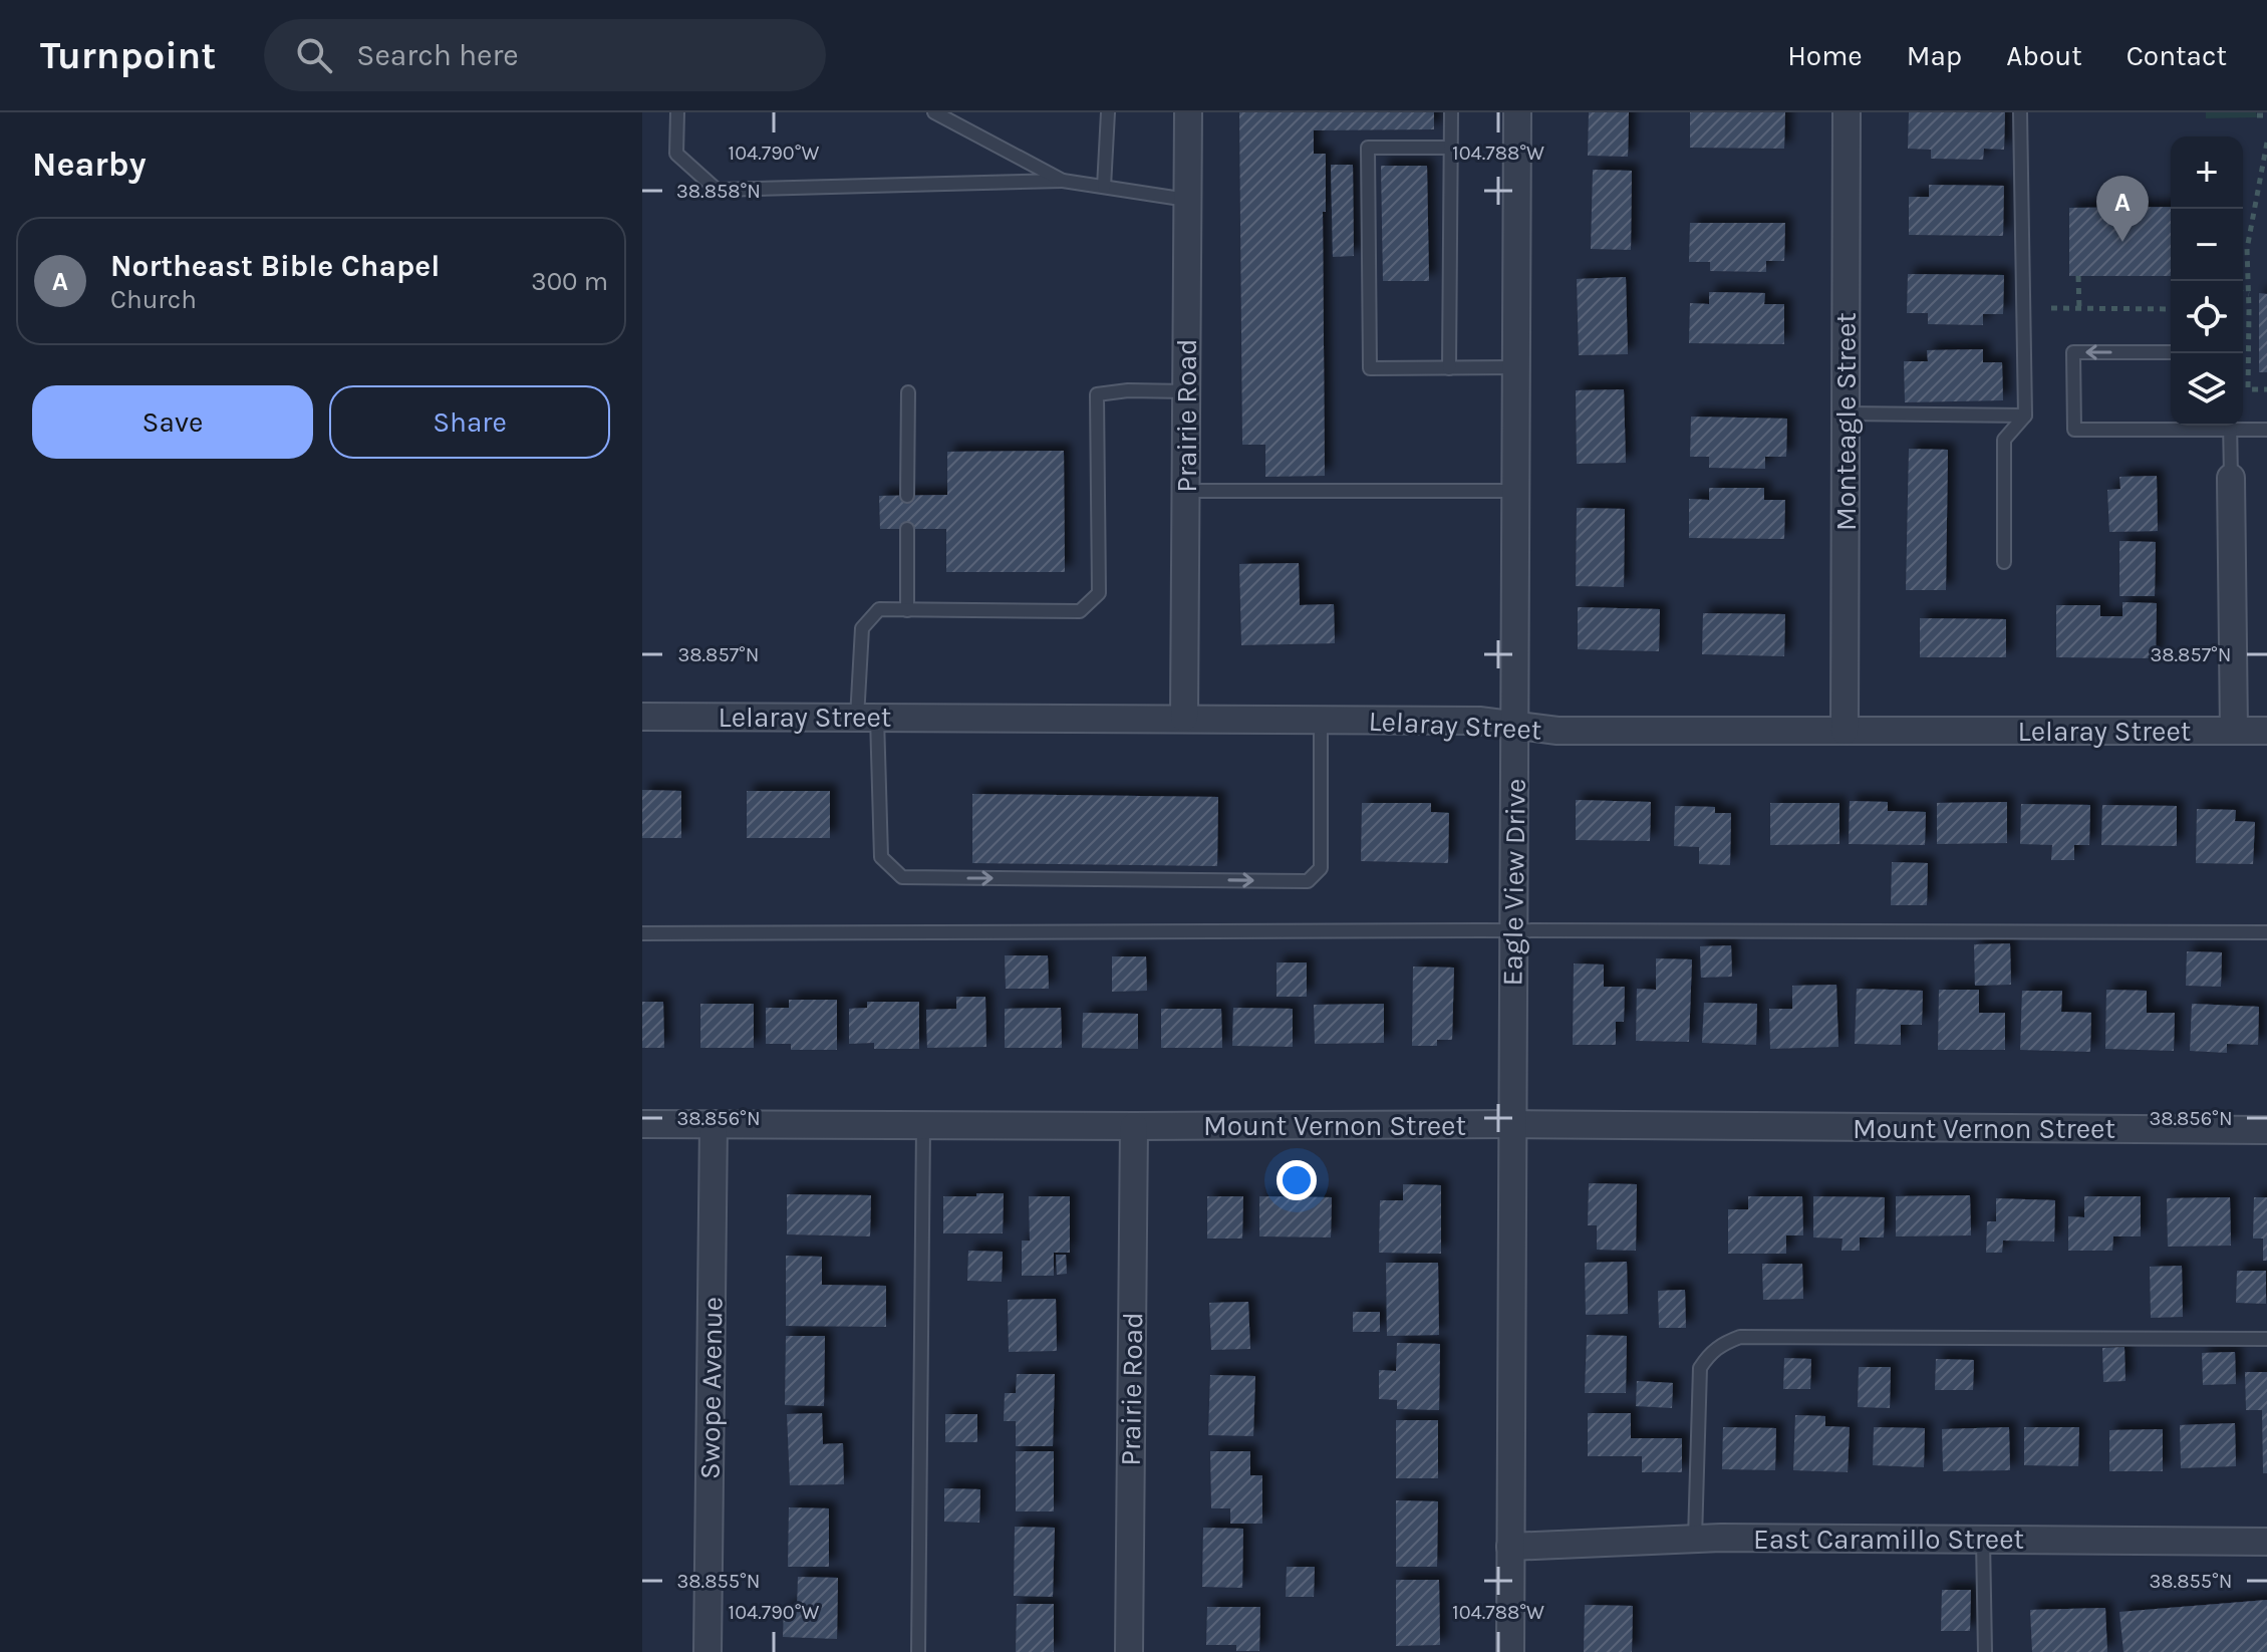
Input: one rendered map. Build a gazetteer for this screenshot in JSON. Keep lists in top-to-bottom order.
{
  "streets": {
    "street": [
      "Prairie Road",
      "Monteagle Street",
      "Lelaray Street",
      "Eagle View Drive",
      "Mount Vernon Street",
      "Swope Avenue",
      "East Caramillo Street"
    ]
  },
  "crossings": [
    ["Prairie Road", "Lelaray Street"],
    ["Prairie Road", "Mount Vernon Street"],
    ["Monteagle Street", "Lelaray Street"],
    ["Lelaray Street", "Eagle View Drive"],
    ["Eagle View Drive", "Mount Vernon Street"],
    ["Eagle View Drive", "East Caramillo Street"],
    ["Mount Vernon Street", "Swope Avenue"]
  ],
  "page": {
    "header": "Turnpoint",
    "search": "Search here",
    "nav": [
      "Home",
      "Map",
      "About",
      "Contact"
    ],
    "heading": "Nearby",
    "map_buttons": ["+", "−"],
    "pins": "A",
    "list": [
      {
        "mark": "A",
        "name": "Northeast Bible Chapel",
        "note": "Church",
        "value": "300 m"
      }
    ],
    "buttons": ["Save", "Share"]
  },
  "coordinates": [
    "104.790°W",
    "104.788°W",
    "38.858°N",
    "38.857°N",
    "38.856°N",
    "38.855°N"
  ]
}
